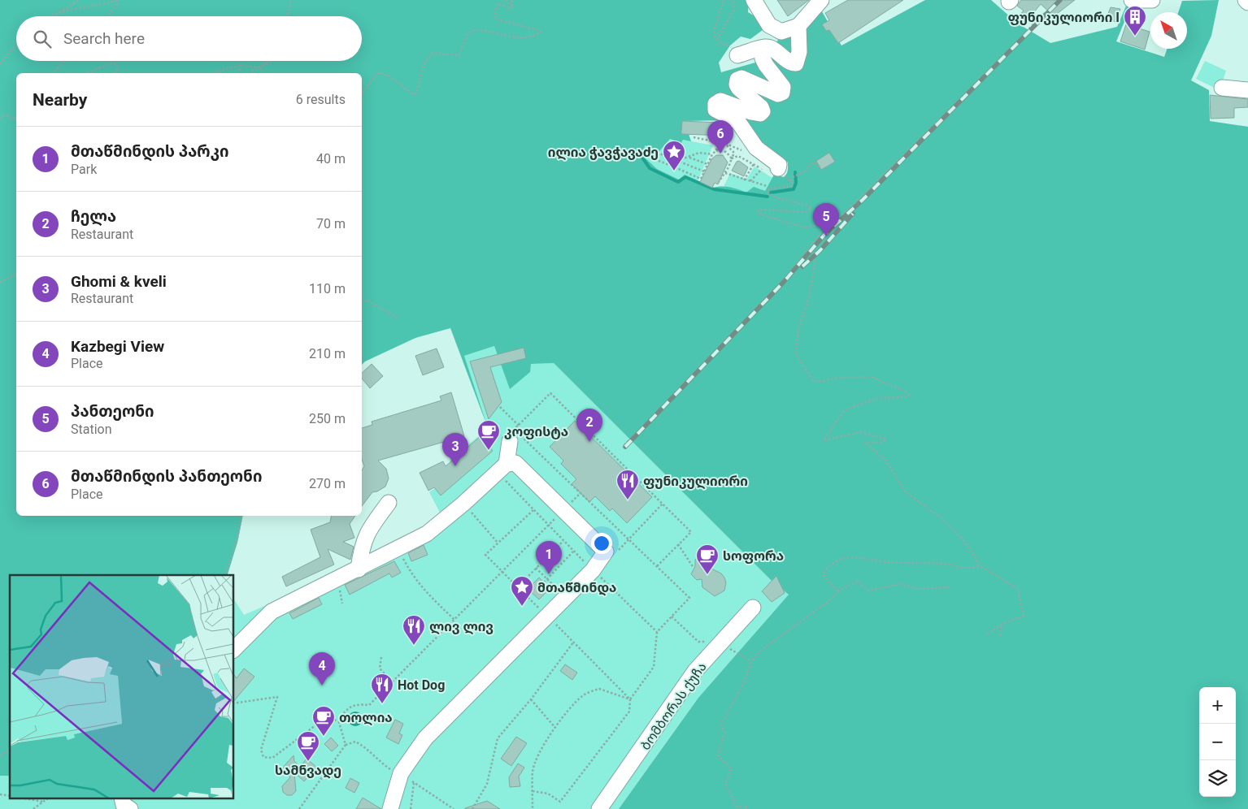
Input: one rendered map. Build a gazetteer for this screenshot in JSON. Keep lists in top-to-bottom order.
{
  "streets": {
    "street": ["ბომბორას ქუჩა"]
  },
  "places": {
    "building": ["ფუნიკულიორი I"],
    "place": ["ილია ჭავჭავაძე", "მთაწმინდა"],
    "cafe": [
      "კოფისტა",
      "სოფორა",
      "თოლია",
      "სამნვადე"
    ],
    "restaurant": ["ფუნიკულიორი", "ლივ ლივ", "Hot Dog"]
  },
  "north": "top left",
  "page": {
    "search": "Search here",
    "heading": ["Nearby", "6 results"],
    "pins": [
      "6",
      "5",
      "2",
      "3",
      "1",
      "4"
    ],
    "list": [
      {
        "mark": "1",
        "name": "მთაწმინდის პარკი",
        "note": "Park",
        "value": "40 m"
      },
      {
        "mark": "2",
        "name": "ჩელა",
        "note": "Restaurant",
        "value": "70 m"
      },
      {
        "mark": "3",
        "name": "Ghomi & kveli",
        "note": "Restaurant",
        "value": "110 m"
      },
      {
        "mark": "4",
        "name": "Kazbegi View",
        "note": "Place",
        "value": "210 m"
      },
      {
        "mark": "5",
        "name": "პანთეონი",
        "note": "Station",
        "value": "250 m"
      },
      {
        "mark": "6",
        "name": "მთაწმინდის პანთეონი",
        "note": "Place",
        "value": "270 m"
      }
    ],
    "map_buttons": ["+", "−"]
  }
}
